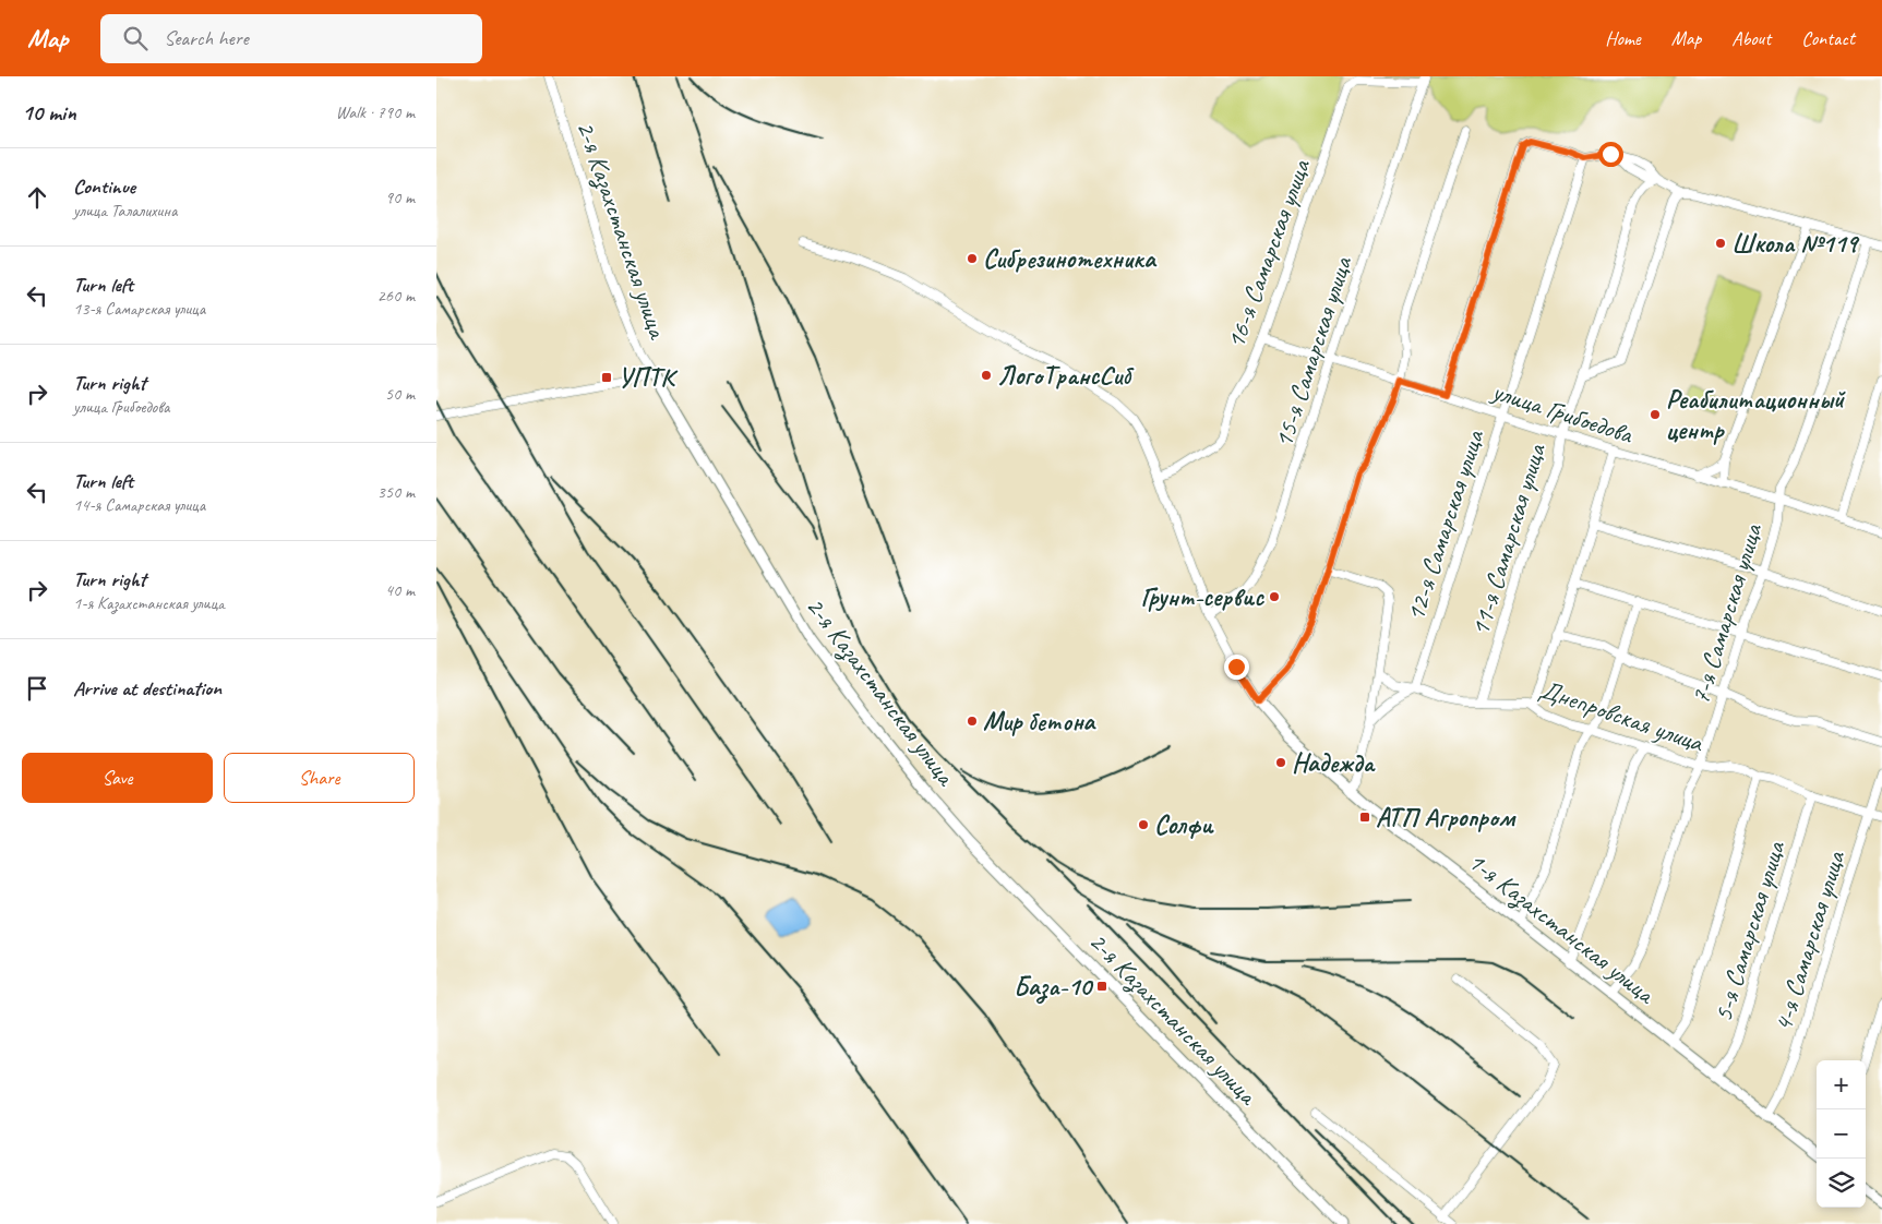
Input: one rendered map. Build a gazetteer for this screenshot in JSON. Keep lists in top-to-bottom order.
{
  "streets": {
    "street": [
      "2-я Казахстанская улица",
      "16-я Самарская улица",
      "15-я Самарская улица",
      "улица Грибоедова",
      "12-я Самарская улица",
      "11-я Самарская улица",
      "7-я Самарская улица",
      "Днепровская улица",
      "1-я Казахстанская улица",
      "5-я Самарская улица",
      "4-я Самарская улица"
    ]
  },
  "crossings": [
    ["16-я Самарская улица", "15-я Самарская улица"],
    ["16-я Самарская улица", "улица Грибоедова"],
    ["16-я Самарская улица", "1-я Казахстанская улица"],
    ["15-я Самарская улица", "улица Грибоедова"],
    ["15-я Самарская улица", "1-я Казахстанская улица"],
    ["улица Грибоедова", "12-я Самарская улица"],
    ["улица Грибоедова", "11-я Самарская улица"],
    ["улица Грибоедова", "7-я Самарская улица"],
    ["12-я Самарская улица", "Днепровская улица"],
    ["11-я Самарская улица", "Днепровская улица"],
    ["7-я Самарская улица", "Днепровская улица"],
    ["7-я Самарская улица", "1-я Казахстанская улица"],
    ["Днепровская улица", "5-я Самарская улица"],
    ["Днепровская улица", "4-я Самарская улица"],
    ["1-я Казахстанская улица", "5-я Самарская улица"],
    ["1-я Казахстанская улица", "4-я Самарская улица"]
  ],
  "places": {
    "other": [
      "Школа №119",
      "Сибрезинотехника",
      "ЛогоТрансСиб",
      "Реабилитационный центр",
      "Грунт-сервис",
      "Мир бетона",
      "Надежда",
      "Солфи"
    ],
    "transit": ["УПТК", "АТП Агропром", "База-10"]
  },
  "page": {
    "header": "Map",
    "search": "Search here",
    "nav": [
      "Home",
      "Map",
      "About",
      "Contact"
    ],
    "heading": ["10 min", "Walk · 790 m"],
    "list": [
      ["Continue", "улица Талалихина", "90 m"],
      ["Turn left", "13-я Самарская улица", "260 m"],
      ["Turn right", "улица Грибоедова", "50 m"],
      ["Turn left", "14-я Самарская улица", "350 m"],
      ["Turn right", "1-я Казахстанская улица", "40 m"],
      "Arrive at destination"
    ],
    "buttons": ["Save", "Share"],
    "map_buttons": ["+", "−"]
  }
}
